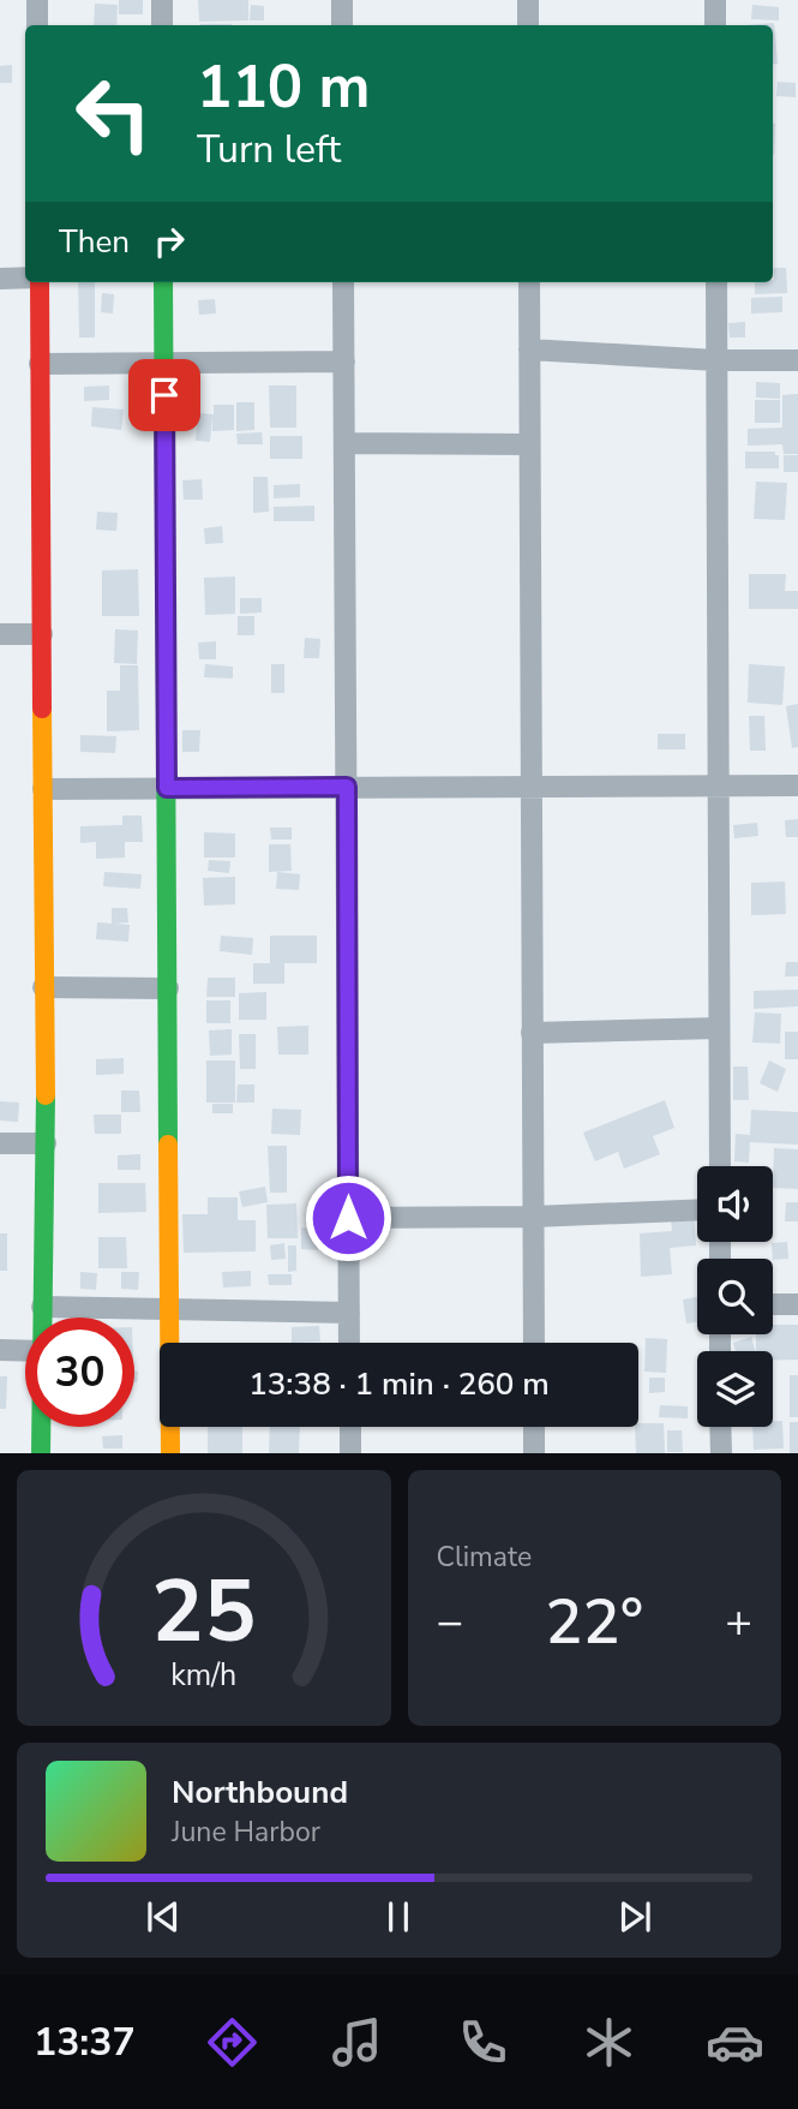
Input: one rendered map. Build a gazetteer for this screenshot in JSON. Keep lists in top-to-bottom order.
{
  "page": {
    "turn": ["110 m", "Turn left"],
    "then": "Then",
    "limit": "30",
    "trip": "13:38 · 1 min · 260 m",
    "tile": "Climate",
    "heat": ["−", "22°", "+"],
    "song": ["Northbound", "June Harbor"],
    "tabs": "13:37",
    "gauge": ["25", "km/h"]
  }
}
